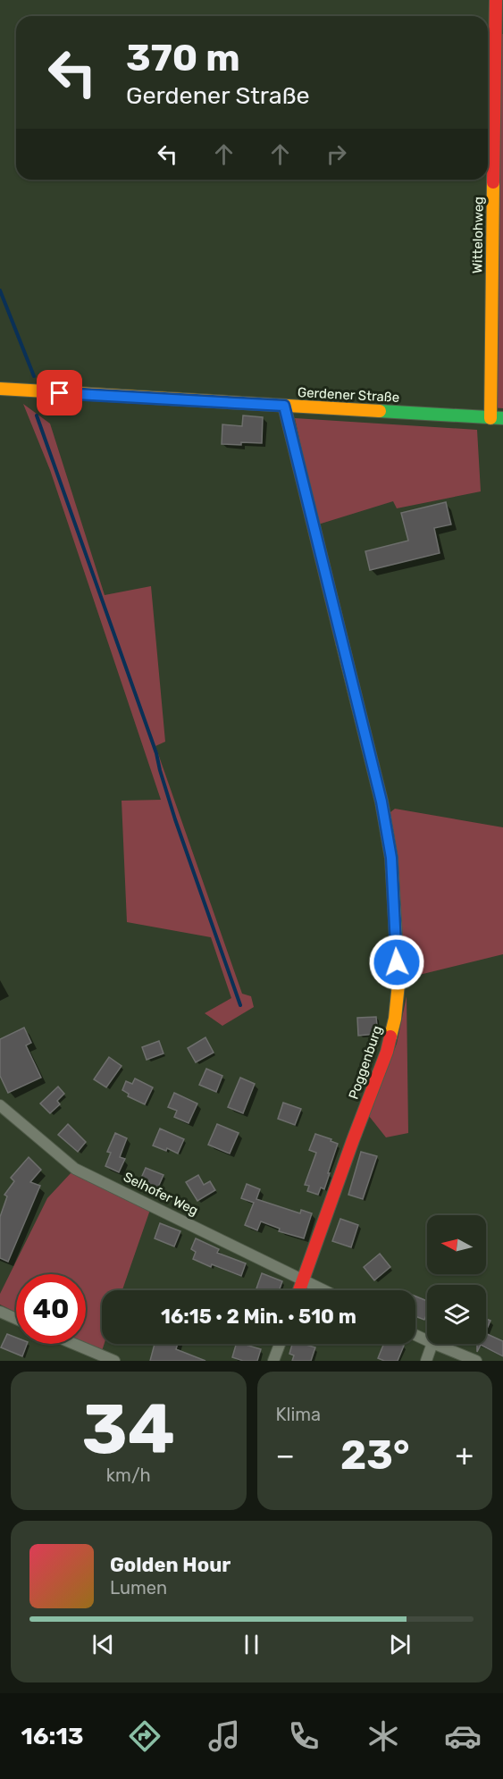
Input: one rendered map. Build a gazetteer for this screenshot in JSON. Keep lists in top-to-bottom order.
{
  "streets": {
    "street": [
      "Wittelohweg",
      "Gerdener Straße",
      "Poggenburg",
      "Selhofer Weg"
    ]
  },
  "crossings": [
    ["Wittelohweg", "Gerdener Straße"],
    ["Gerdener Straße", "Poggenburg"],
    ["Poggenburg", "Selhofer Weg"]
  ],
  "north": "left",
  "page": {
    "turn": ["370 m", "Gerdener Straße"],
    "limit": "40",
    "trip": "16:15 · 2 Min. · 510 m",
    "tile": [
      ["34", "km/h"],
      "Klima"
    ],
    "heat": ["−", "23°", "+"],
    "song": ["Golden Hour", "Lumen"],
    "tabs": "16:13"
  }
}
